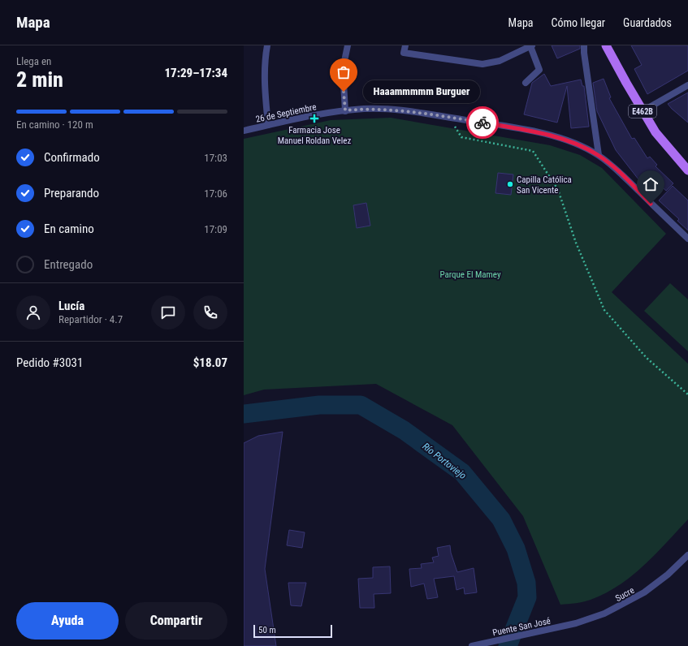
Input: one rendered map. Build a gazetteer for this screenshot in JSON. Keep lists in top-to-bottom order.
{
  "streets": {
    "main road": ["E462B"],
    "street": ["26 de Septiembre", "Sucre", "Puente San José"]
  },
  "crossings": [
    ["Sucre", "Puente San José"]
  ],
  "water": ["Río Portoviejo"],
  "parks": ["Parque El Mamey"],
  "places": {
    "other": ["Haaammmmm Burguer", "Capilla Católica San Vicente"],
    "health": ["Farmacia Jose Manuel Roldan Velez"]
  },
  "scale_bar": "50 m",
  "page": {
    "header": "Mapa",
    "nav": ["Mapa", "Cómo llegar", "Guardados"],
    "heading": ["2 min", "Llega en", "17:29–17:34"],
    "panel": [
      "Lucía",
      "Repartidor · 4.7",
      "Pedido #3031",
      "$18.07"
    ],
    "bubble": "Haaammmmm Burguer",
    "bar": "En camino · 120 m",
    "list": [
      ["Confirmado", "17:03"],
      ["Preparando", "17:06"],
      ["En camino", "17:09"],
      "Entregado"
    ],
    "buttons": ["Ayuda", "Compartir"],
    "scale": "50 m"
  }
}
